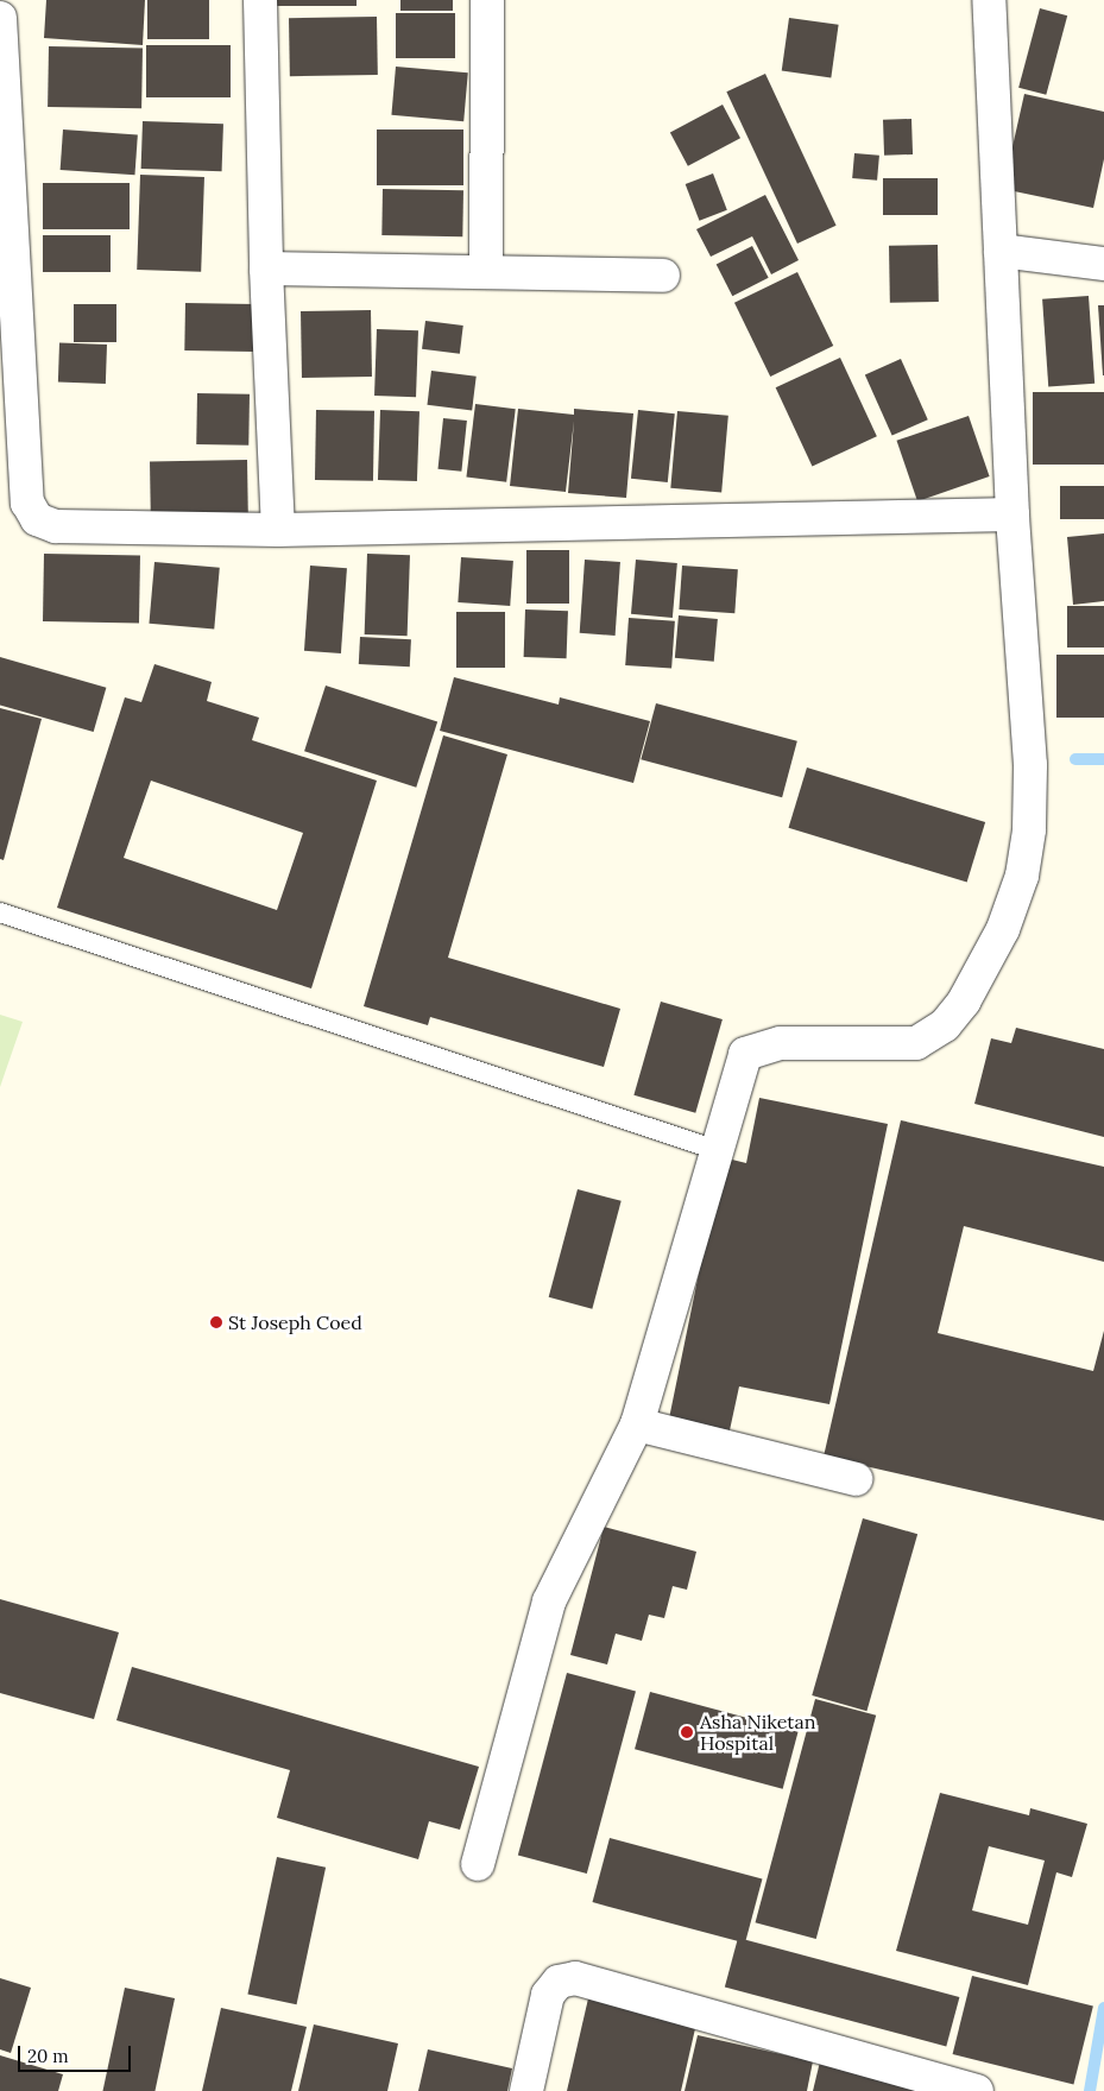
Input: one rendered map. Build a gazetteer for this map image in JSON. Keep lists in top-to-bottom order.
{
  "places": ["St Joseph Coed", "Asha Niketan Hospital"],
  "scale_bar": "20 m"
}
